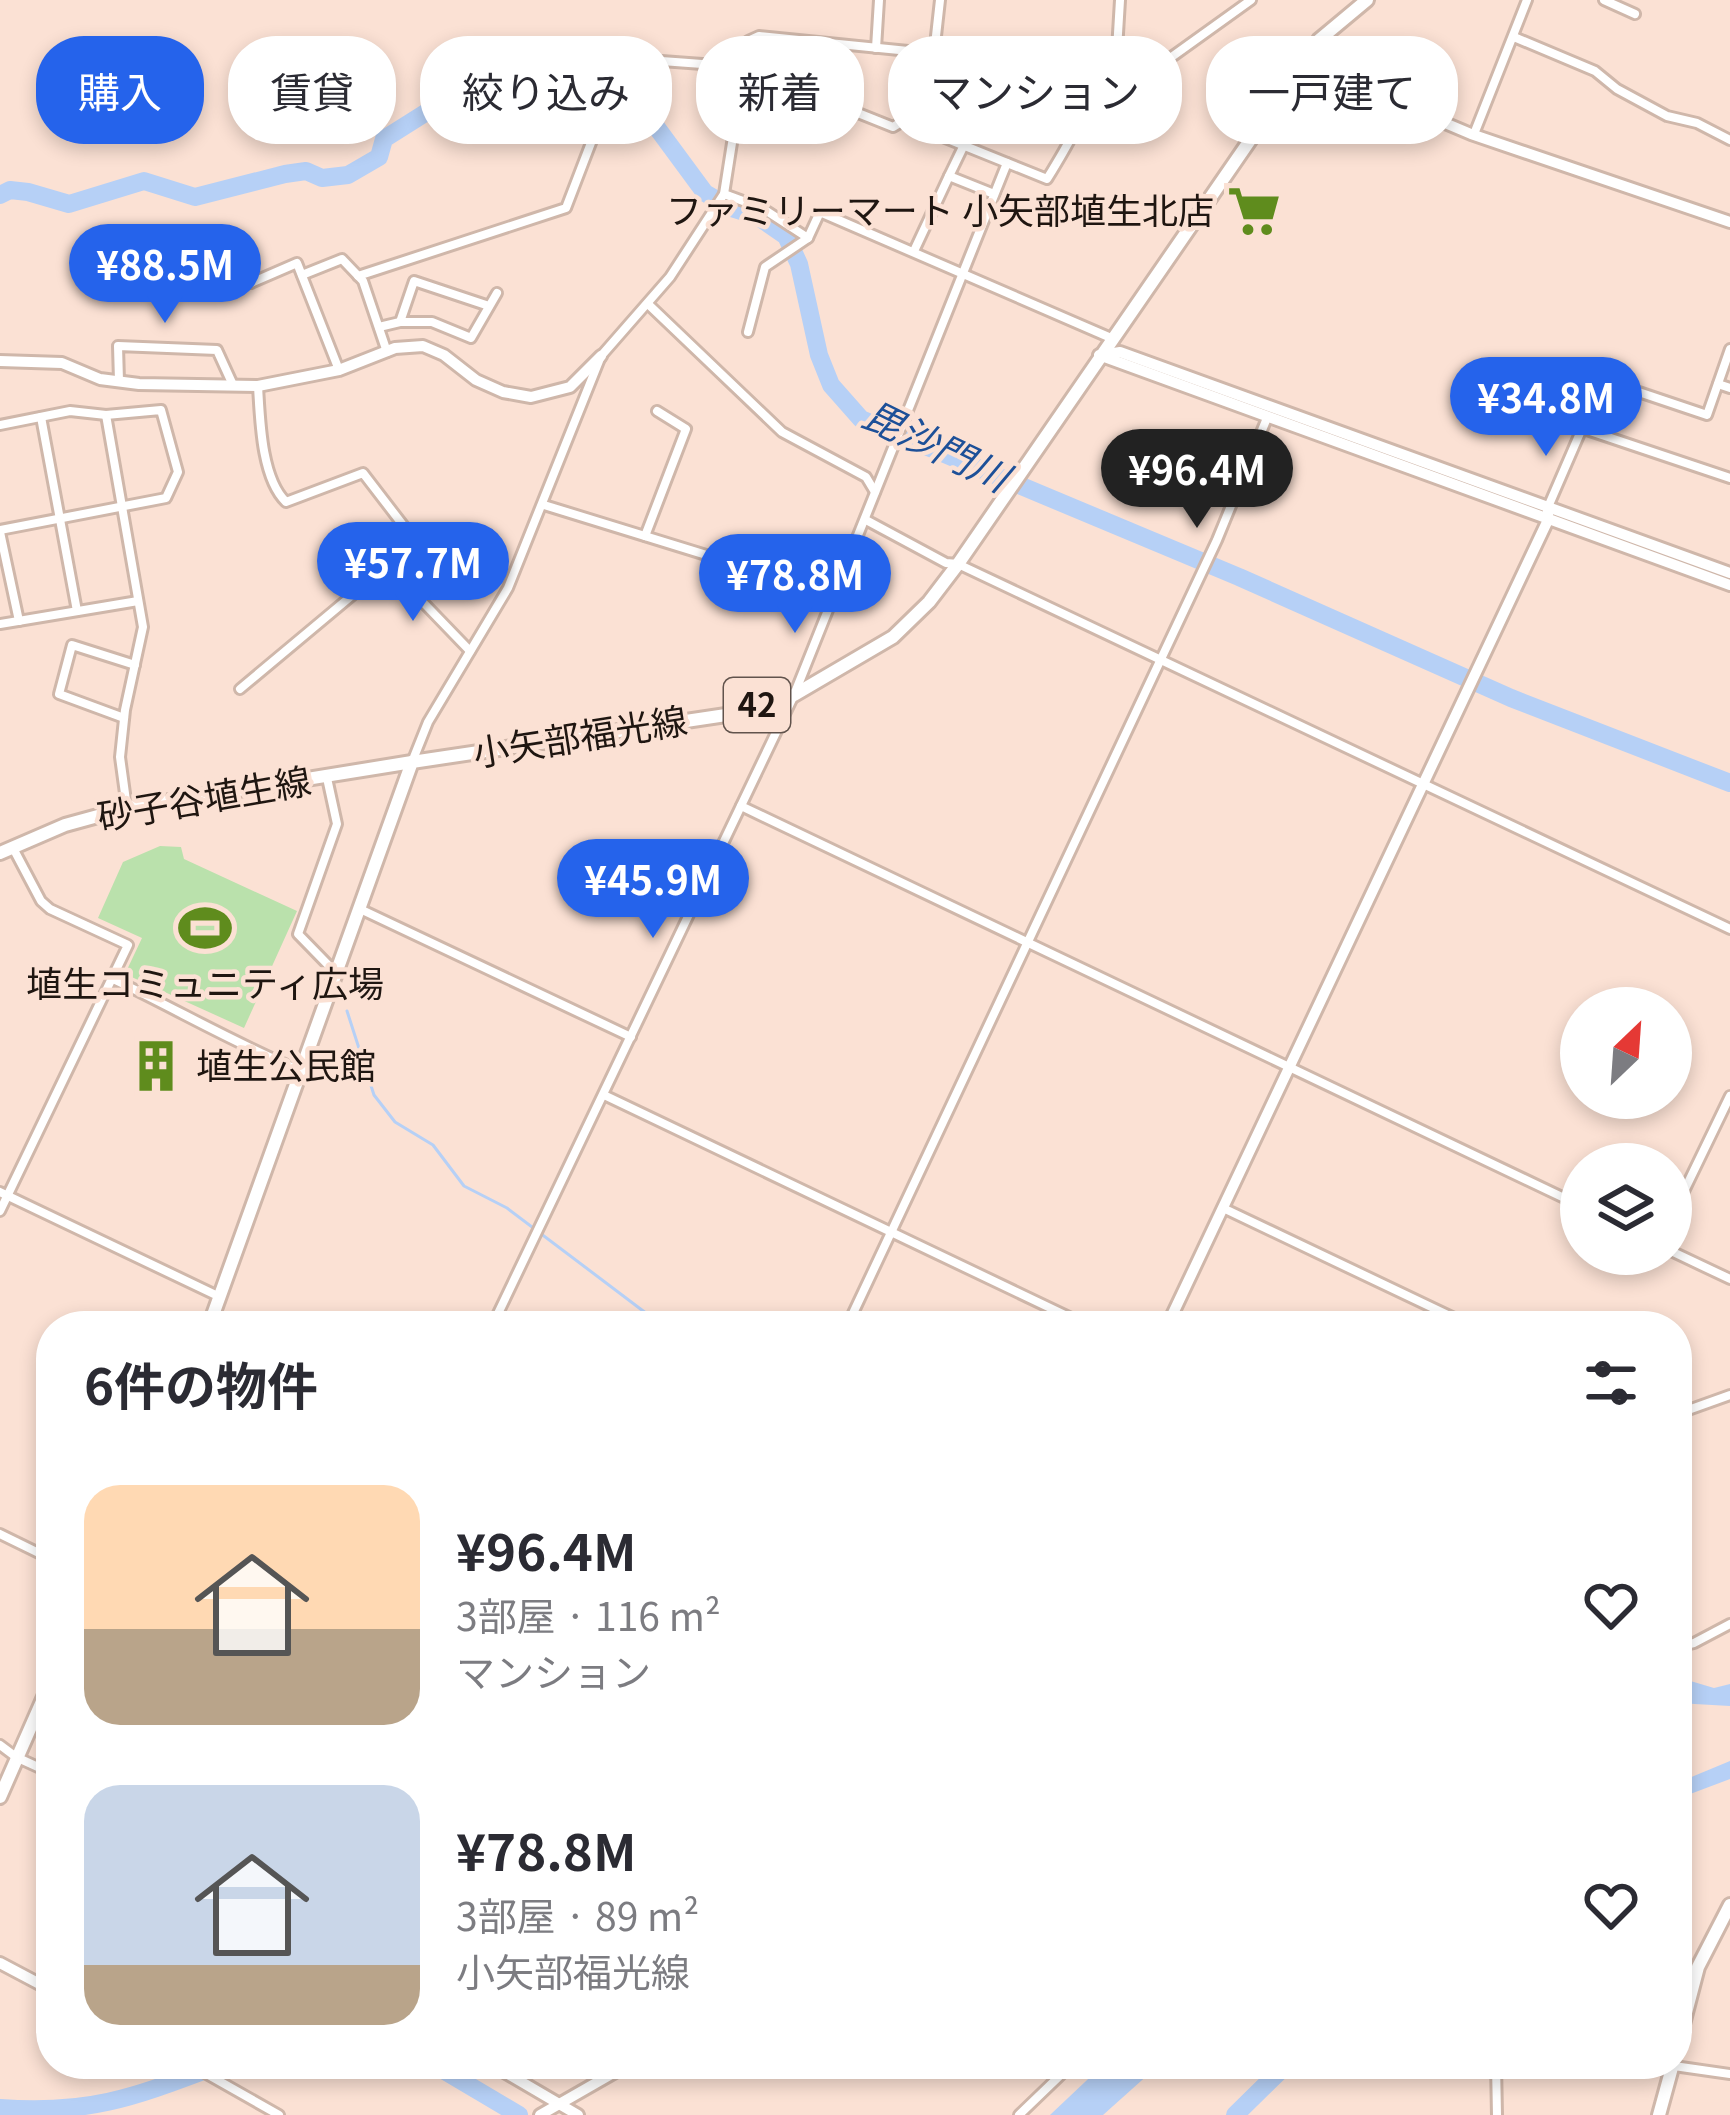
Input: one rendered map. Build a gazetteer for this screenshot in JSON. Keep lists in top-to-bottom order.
{
  "streets": {
    "main road": ["42", "小矢部福光線", "砂子谷埴生線"]
  },
  "crossings": [
    ["小矢部福光線", "砂子谷埴生線"]
  ],
  "water": ["毘沙門川"],
  "places": {
    "supermarket": ["ファミリーマート 小矢部埴生北店"],
    "sports": ["埴生コミュニティ広場"],
    "building": ["埴生公民館"]
  },
  "north": "top right",
  "page": {
    "chip": [
      "購入",
      "賃貸",
      "絞り込み",
      "新着",
      "マンション",
      "一戸建て"
    ],
    "price": [
      "¥88.5M",
      "¥34.8M",
      "¥96.4M",
      "¥57.7M",
      "¥78.8M",
      "¥45.9M"
    ],
    "heading": "6件の物件",
    "list": [
      {
        "name": "¥96.4M",
        "note": "3部屋 · 116 m² · マンション"
      },
      {
        "name": "¥78.8M",
        "note": "3部屋 · 89 m² · 小矢部福光線"
      }
    ]
  }
}
